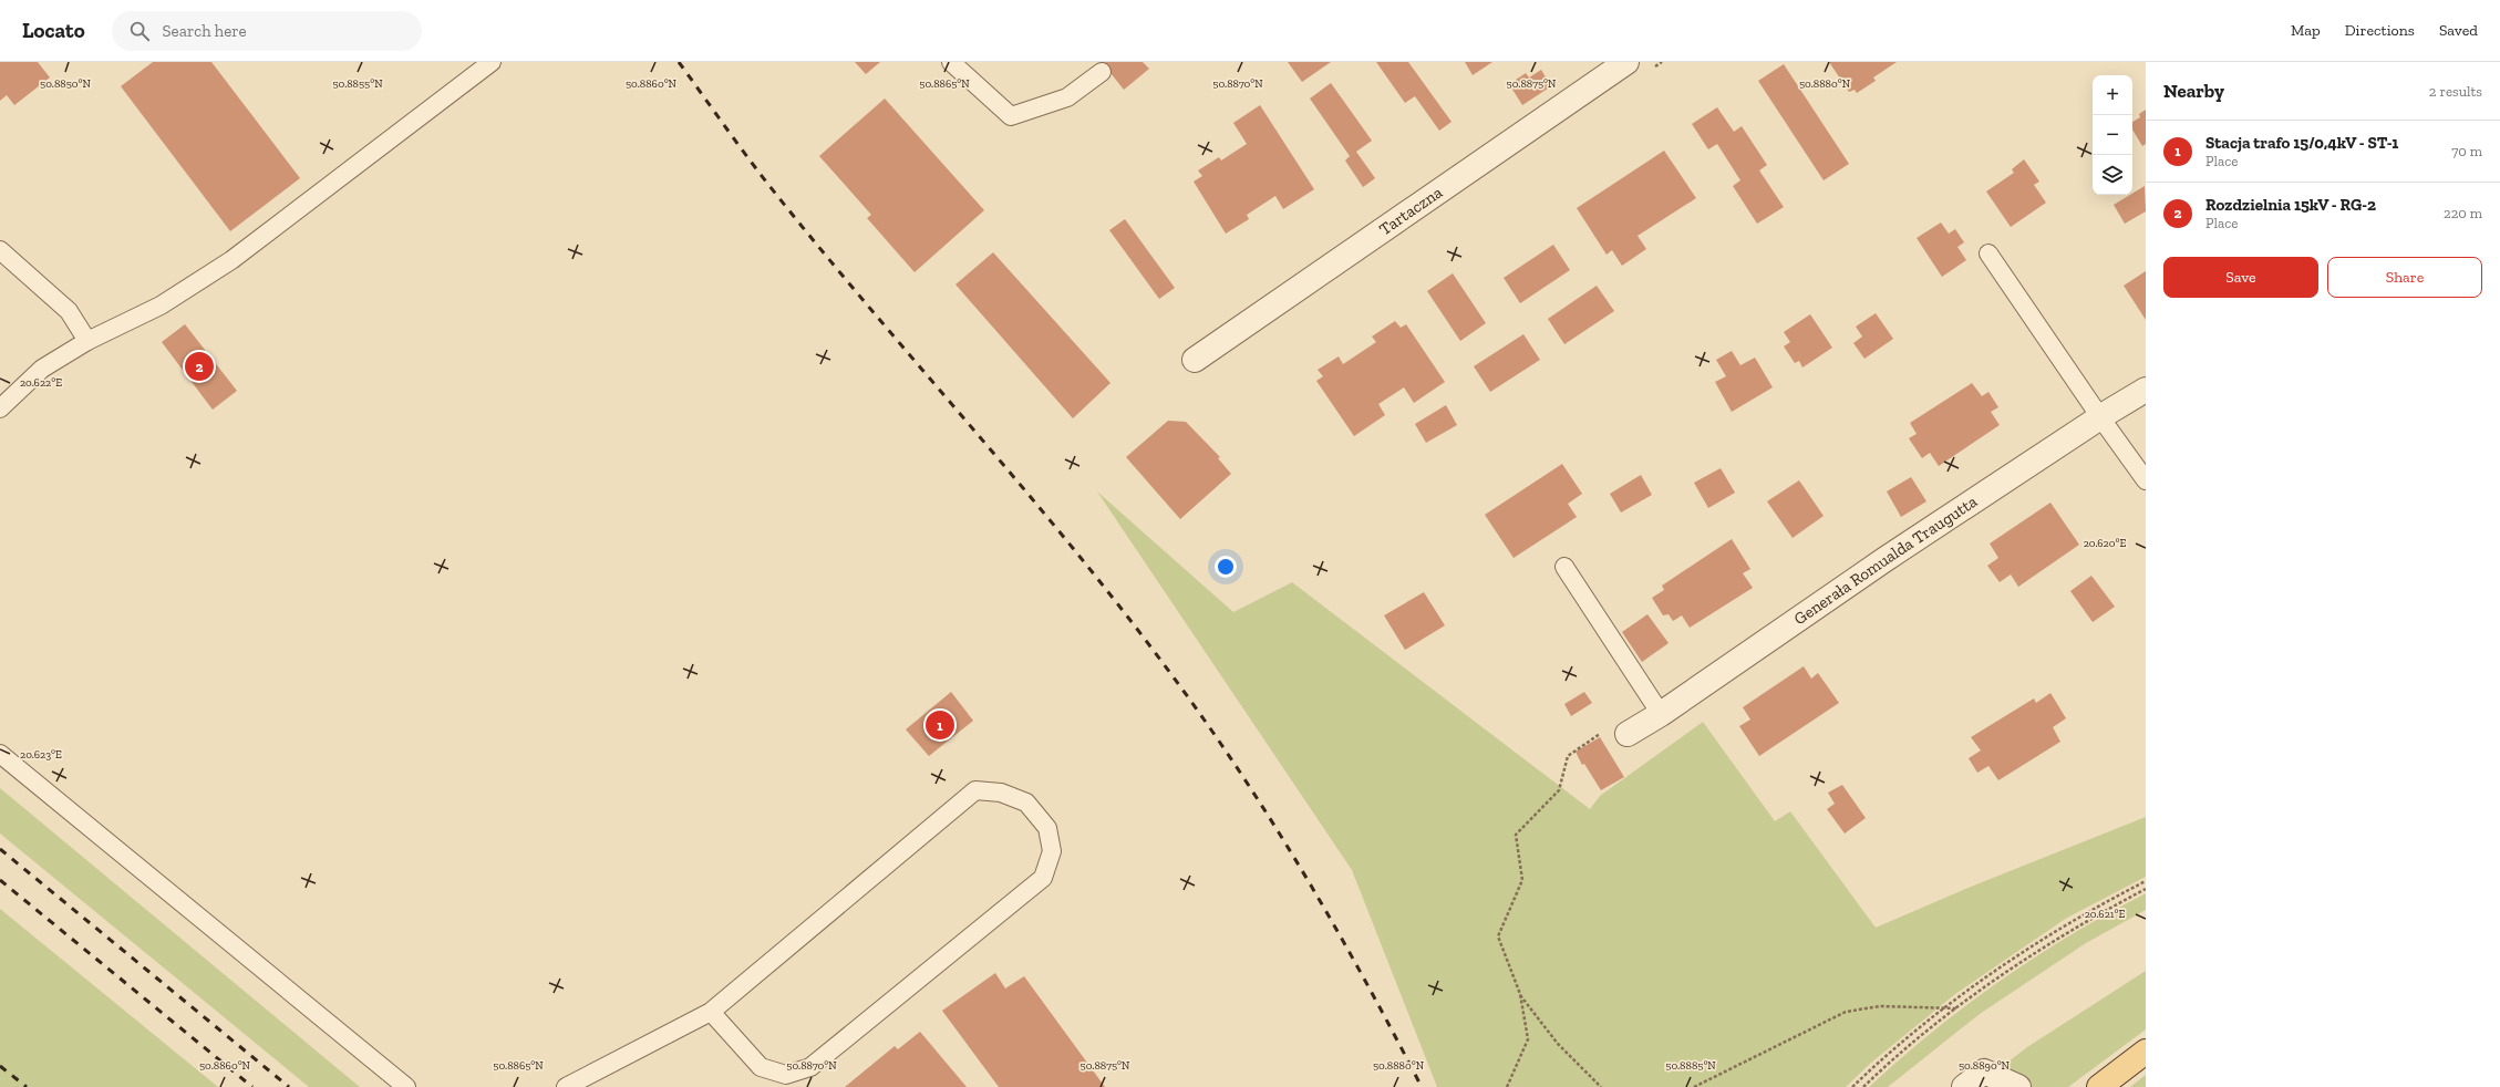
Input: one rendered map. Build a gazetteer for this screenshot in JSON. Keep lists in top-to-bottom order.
{
  "streets": {
    "street": ["Tartaczna", "Generała Romualda Traugutta"]
  },
  "page": {
    "header": "Locato",
    "search": "Search here",
    "nav": ["Map", "Directions", "Saved"],
    "heading": ["Nearby", "2 results"],
    "map_buttons": ["+", "−"],
    "list": [
      {
        "mark": "1",
        "name": "Stacja trafo 15/0,4kV - ST-1",
        "note": "Place",
        "value": "70 m"
      },
      {
        "mark": "2",
        "name": "Rozdzielnia 15kV - RG-2",
        "note": "Place",
        "value": "220 m"
      }
    ],
    "buttons": ["Save", "Share"],
    "pins": ["2", "1"]
  },
  "coordinates": [
    "50.8850°N",
    "50.8855°N",
    "50.8860°N",
    "50.8865°N",
    "50.8870°N",
    "50.8875°N",
    "50.8880°N",
    "20.622°E",
    "20.620°E",
    "20.623°E",
    "20.621°E",
    "50.8885°N",
    "50.8890°N"
  ]
}
